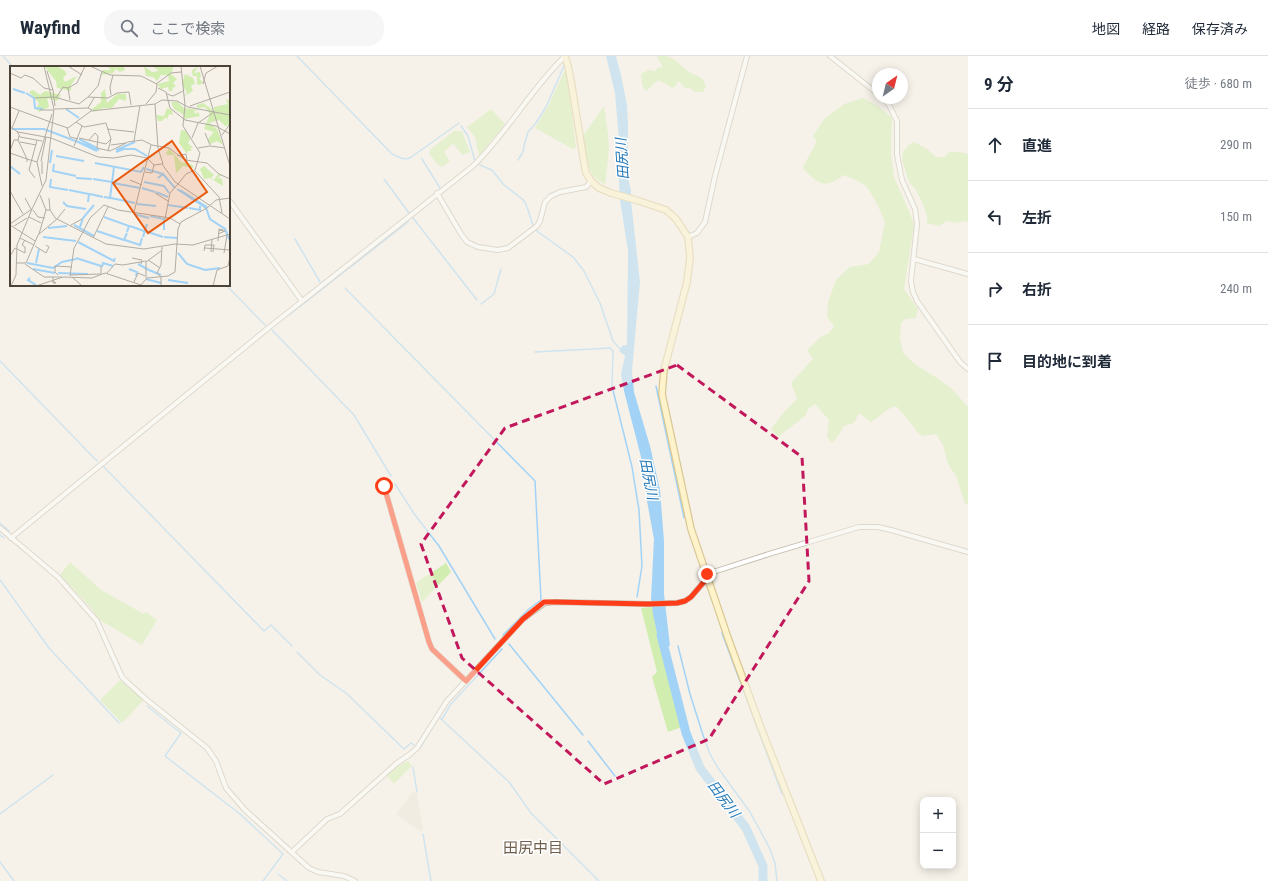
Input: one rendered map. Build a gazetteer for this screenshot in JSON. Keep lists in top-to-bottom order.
{
  "districts": ["田尻中目"],
  "water": ["田尻川"],
  "north": "top right",
  "page": {
    "header": "Wayfind",
    "search": "ここで検索",
    "nav": ["地図", "経路", "保存済み"],
    "heading": ["9 分", "徒歩 · 680 m"],
    "list": [
      ["直進", "290 m"],
      ["左折", "150 m"],
      ["右折", "240 m"],
      "目的地に到着"
    ],
    "map_buttons": ["+", "−"]
  }
}
